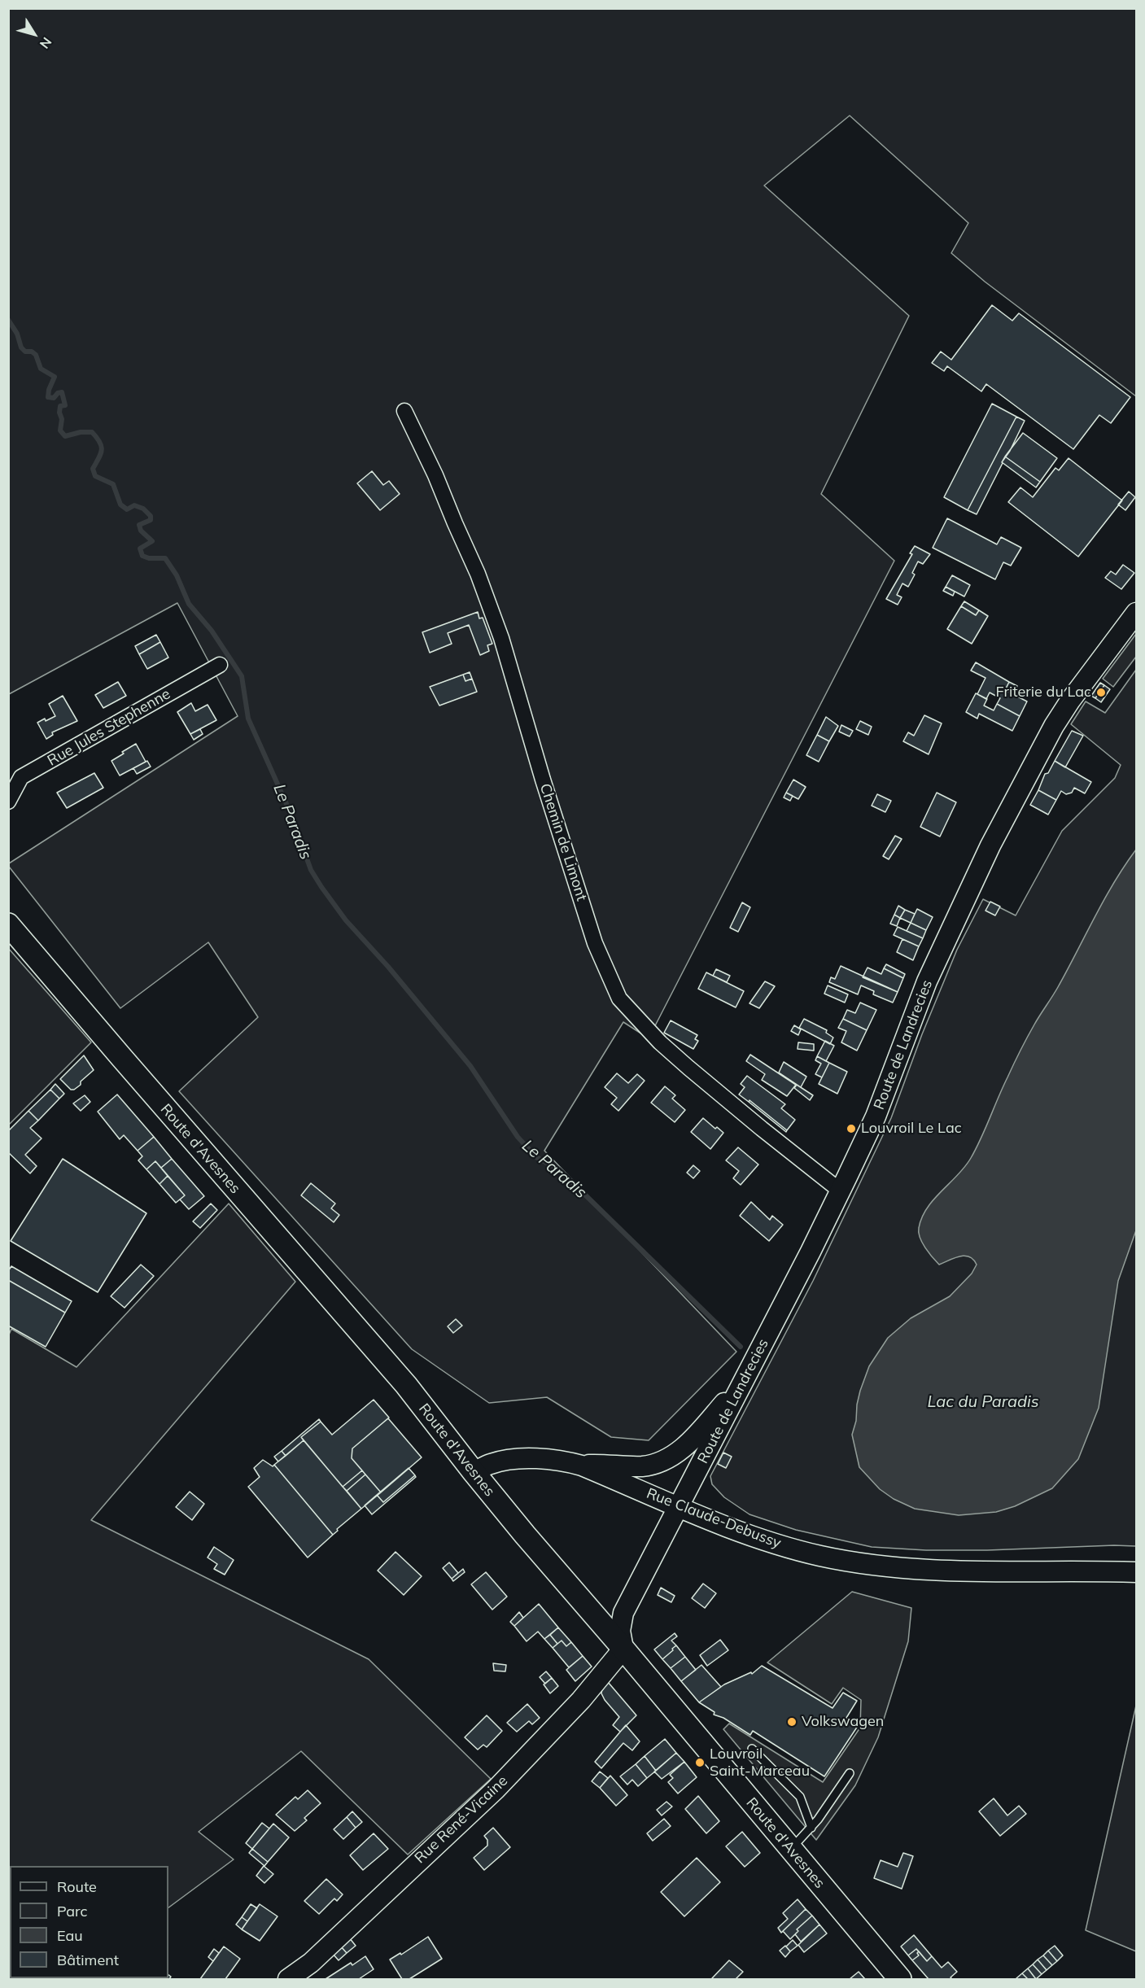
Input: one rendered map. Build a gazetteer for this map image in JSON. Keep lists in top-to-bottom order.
{
  "streets": {
    "main road": [
      "Route de Landrecies",
      "Route d'Avesnes",
      "Rue Claude-Debussy",
      "Rue René-Vicaine"
    ],
    "street": ["Rue Jules Stephenne", "Chemin de Limont"]
  },
  "crossings": [
    ["Chemin de Limont", "Route de Landrecies"],
    ["Route de Landrecies", "Route d'Avesnes"],
    ["Route de Landrecies", "Rue Claude-Debussy"],
    ["Route de Landrecies", "Rue René-Vicaine"],
    ["Route d'Avesnes", "Rue Claude-Debussy"],
    ["Route d'Avesnes", "Rue René-Vicaine"]
  ],
  "water": ["Le Paradis", "Lac du Paradis"],
  "places": [
    "Friterie du Lac",
    "Louvroil Le Lac",
    "Volkswagen",
    "Louvroil Saint-Marceau"
  ],
  "legend": [
    "Route",
    "Parc",
    "Eau",
    "Bâtiment"
  ],
  "north": "bottom right"
}
